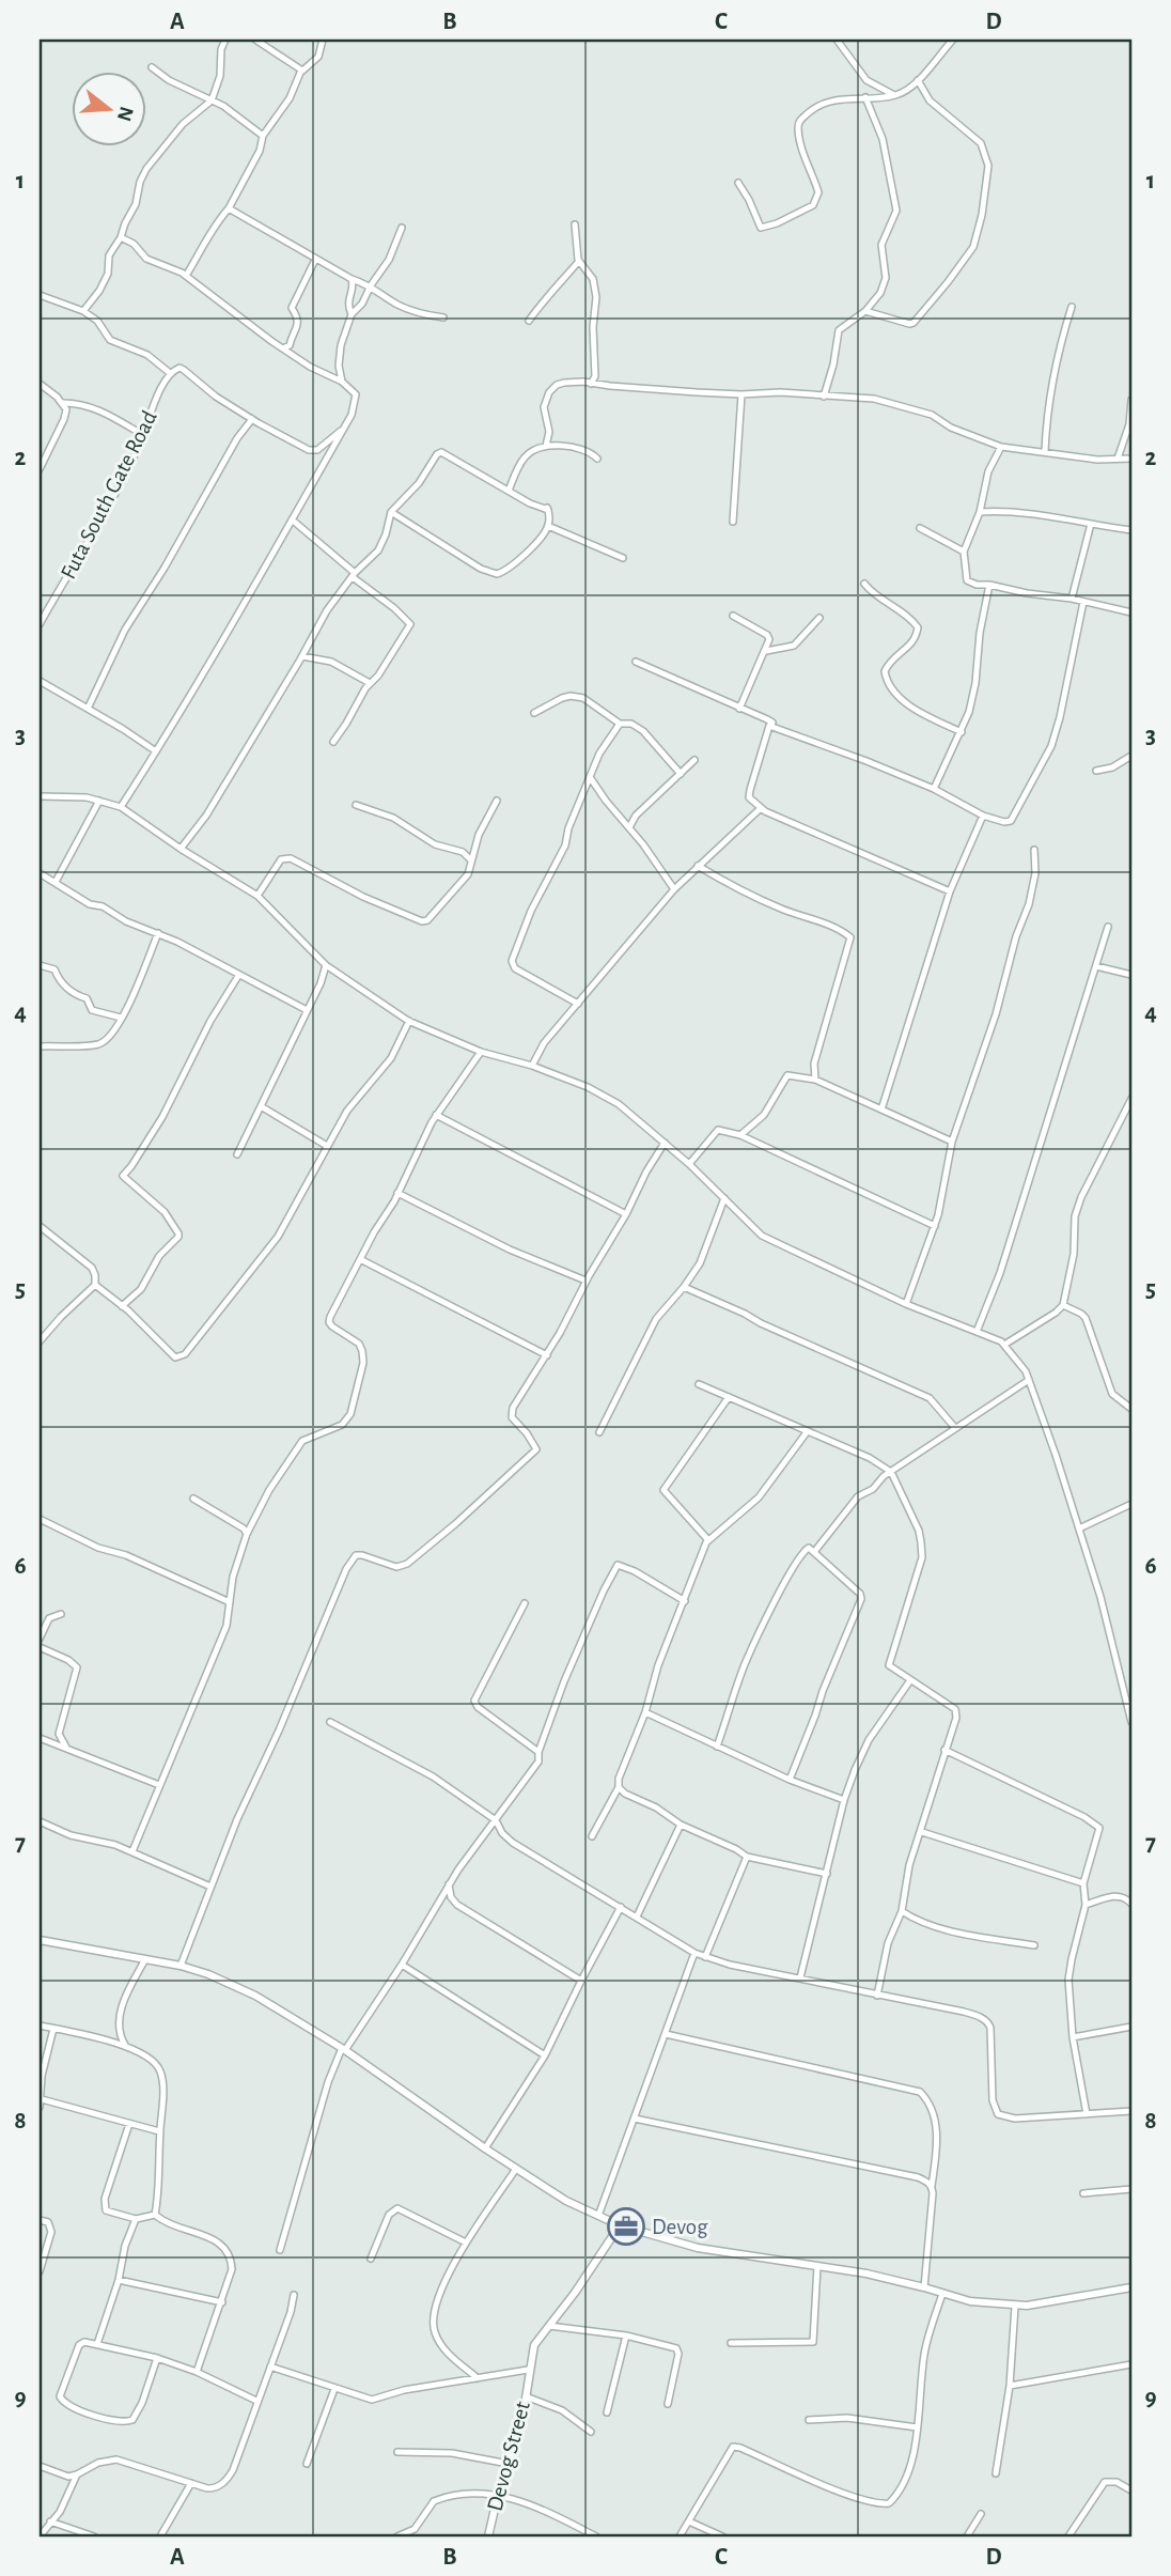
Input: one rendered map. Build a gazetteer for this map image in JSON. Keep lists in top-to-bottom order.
{
  "streets": {
    "street": ["Futa South Gate Road", "Devog Street"]
  },
  "places": {
    "office": ["Devog"]
  },
  "north": "right",
  "grid": {
    "columns": [
      "A",
      "B",
      "C",
      "D"
    ],
    "rows": [
      "1",
      "2",
      "3",
      "4",
      "5",
      "6",
      "7",
      "8",
      "9"
    ]
  }
}
